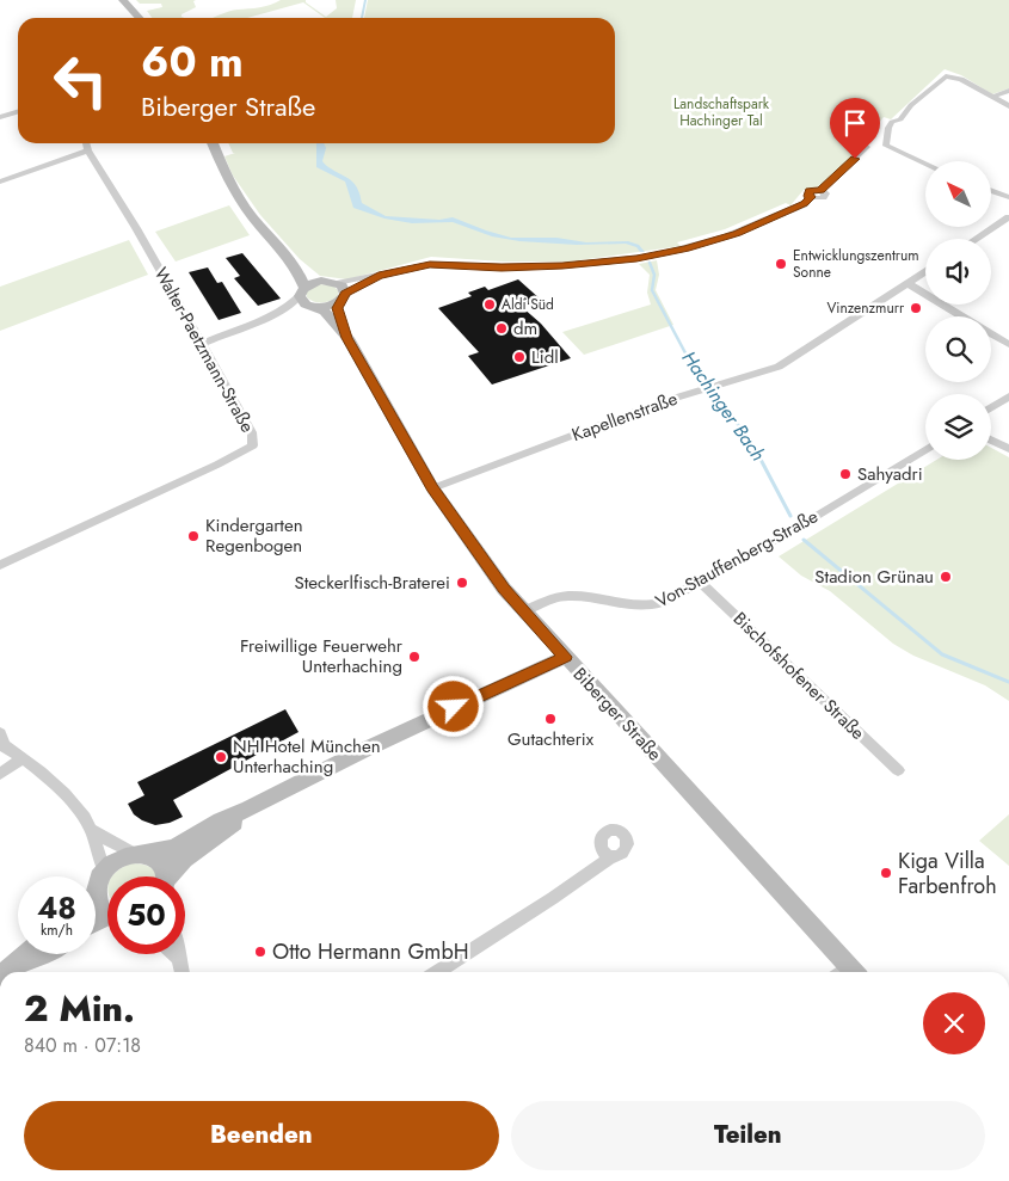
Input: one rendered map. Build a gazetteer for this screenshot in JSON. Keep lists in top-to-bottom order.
{
  "streets": {
    "main road": ["Biberger Straße"],
    "street": [
      "Walter-Paetzmann-Straße",
      "Kapellenstraße",
      "Von-Stauffenberg-Straße",
      "Bischofshofener Straße"
    ]
  },
  "crossings": [
    ["Kapellenstraße", "Biberger Straße"],
    ["Von-Stauffenberg-Straße", "Bischofshofener Straße"],
    ["Von-Stauffenberg-Straße", "Biberger Straße"]
  ],
  "water": ["Hachinger Bach"],
  "parks": ["Landschaftspark Hachinger Tal"],
  "places": [
    "Entwicklungszentrum Sonne",
    "Aldi Süd",
    "Vinzenzmurr",
    "dm",
    "Lidl",
    "Sahyadri",
    "Kindergarten Regenbogen",
    "Stadion Grünau",
    "Steckerlfisch-Braterei",
    "Freiwillige Feuerwehr Unterhaching",
    "Gutachterix",
    "NH Hotel München Unterhaching",
    "Kiga Villa Farbenfroh",
    "Otto Hermann GmbH"
  ],
  "north": "top left",
  "page": {
    "turn": ["60 m", "Biberger Straße"],
    "speed": "48 km/h",
    "limit": "50",
    "heading": ["2 Min.", "840 m · 07:18"],
    "buttons": ["Beenden", "Teilen"]
  }
}
